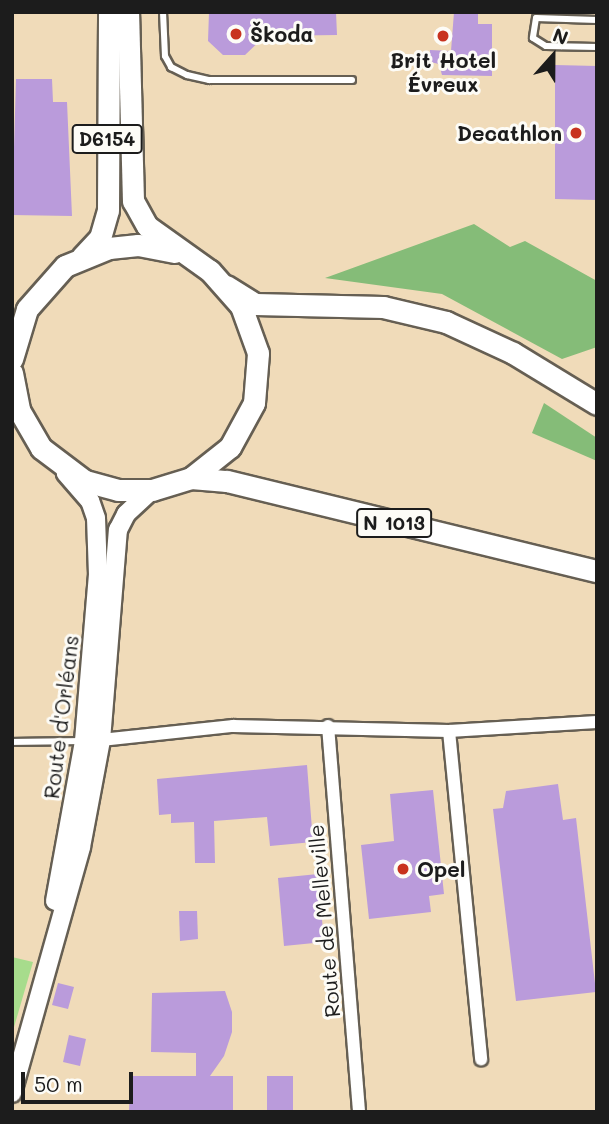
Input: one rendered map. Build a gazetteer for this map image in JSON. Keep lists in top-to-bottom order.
{
  "streets": {
    "main road": ["D6154", "N 1013", "Route d'Orléans"],
    "street": ["Route de Melleville"]
  },
  "places": [
    "Škoda",
    "Brit Hotel Évreux",
    "Decathlon",
    "Opel"
  ],
  "scale_bar": "50 m",
  "north": "top"
}
